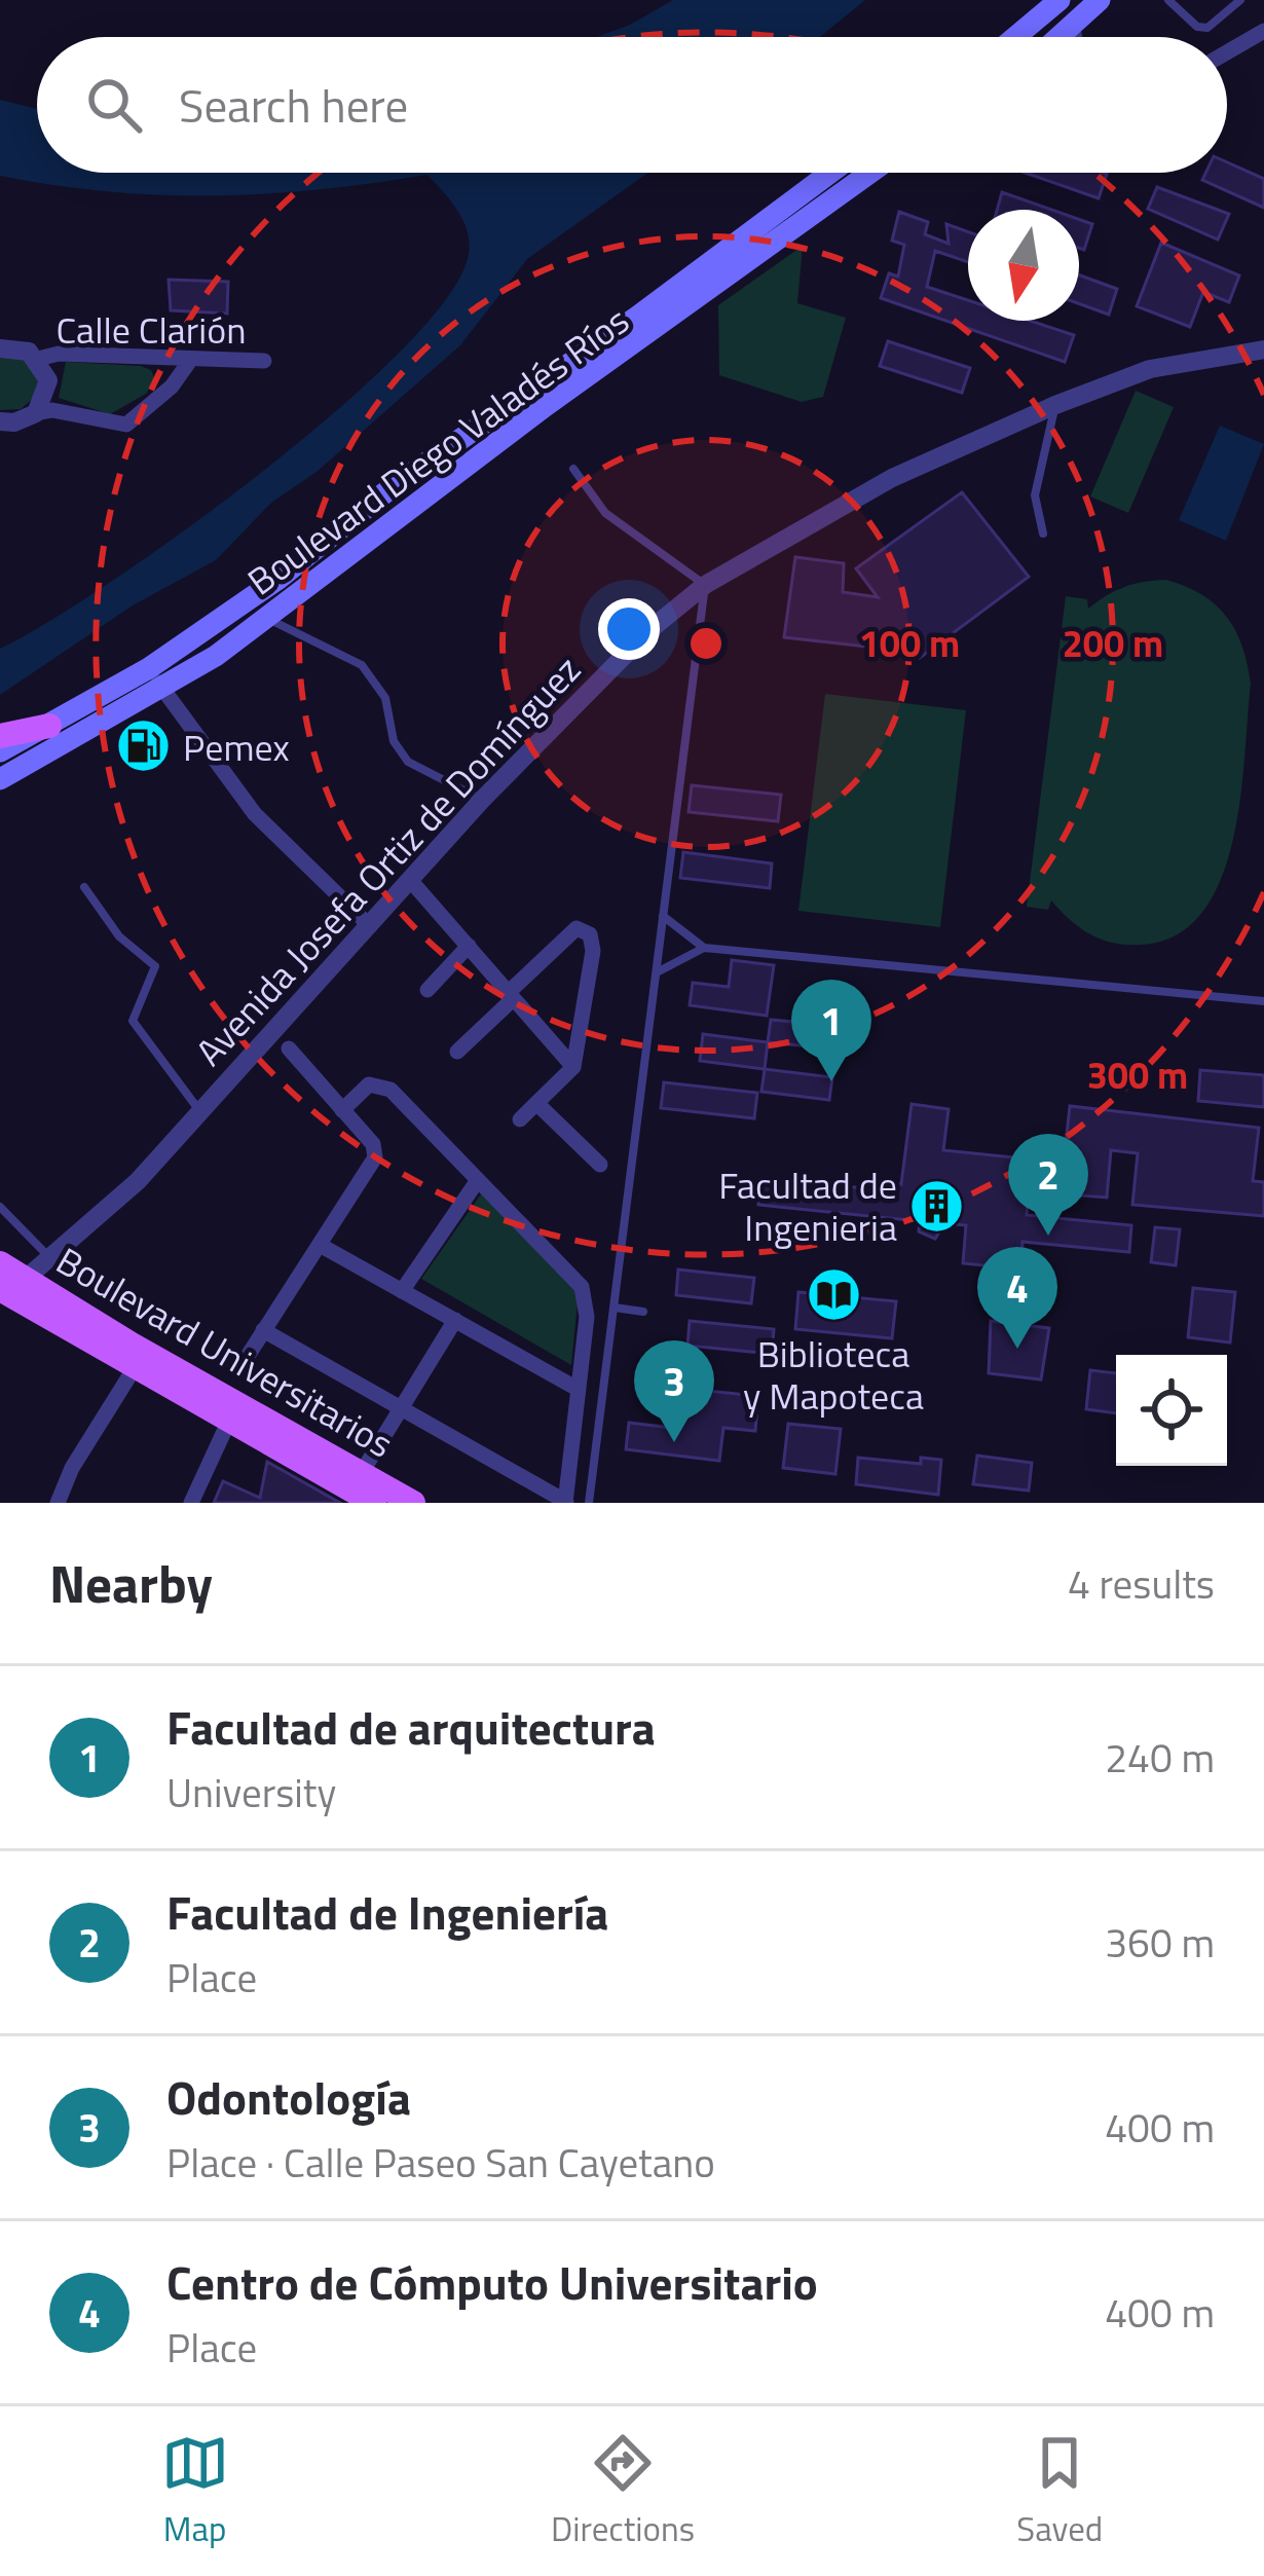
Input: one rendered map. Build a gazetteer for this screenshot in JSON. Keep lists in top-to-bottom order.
{
  "streets": {
    "main road": ["Boulevard Diego Valadés Ríos", "Boulevard Universitarios"],
    "street": ["Calle Clarión", "Avenida Josefa Ortiz de Domínguez"]
  },
  "crossings": [
    ["Avenida Josefa Ortiz de Domínguez", "Boulevard Universitarios"]
  ],
  "places": {
    "fuel station": ["Pemex"],
    "building": ["Facultad de Ingenieria"],
    "library": ["Biblioteca y Mapoteca"]
  },
  "north": "bottom",
  "page": {
    "search": "Search here",
    "pins": [
      "1",
      "2",
      "4",
      "3"
    ],
    "heading": ["Nearby", "4 results"],
    "list": [
      {
        "mark": "1",
        "name": "Facultad de arquitectura",
        "note": "University",
        "value": "240 m"
      },
      {
        "mark": "2",
        "name": "Facultad de Ingeniería",
        "note": "Place",
        "value": "360 m"
      },
      {
        "mark": "3",
        "name": "Odontología",
        "note": "Place · Calle Paseo San Cayetano",
        "value": "400 m"
      },
      {
        "mark": "4",
        "name": "Centro de Cómputo Universitario",
        "note": "Place",
        "value": "400 m"
      }
    ],
    "nav": ["Map", "Directions", "Saved"]
  },
  "rings": ["100 m", "200 m", "300 m"]
}
